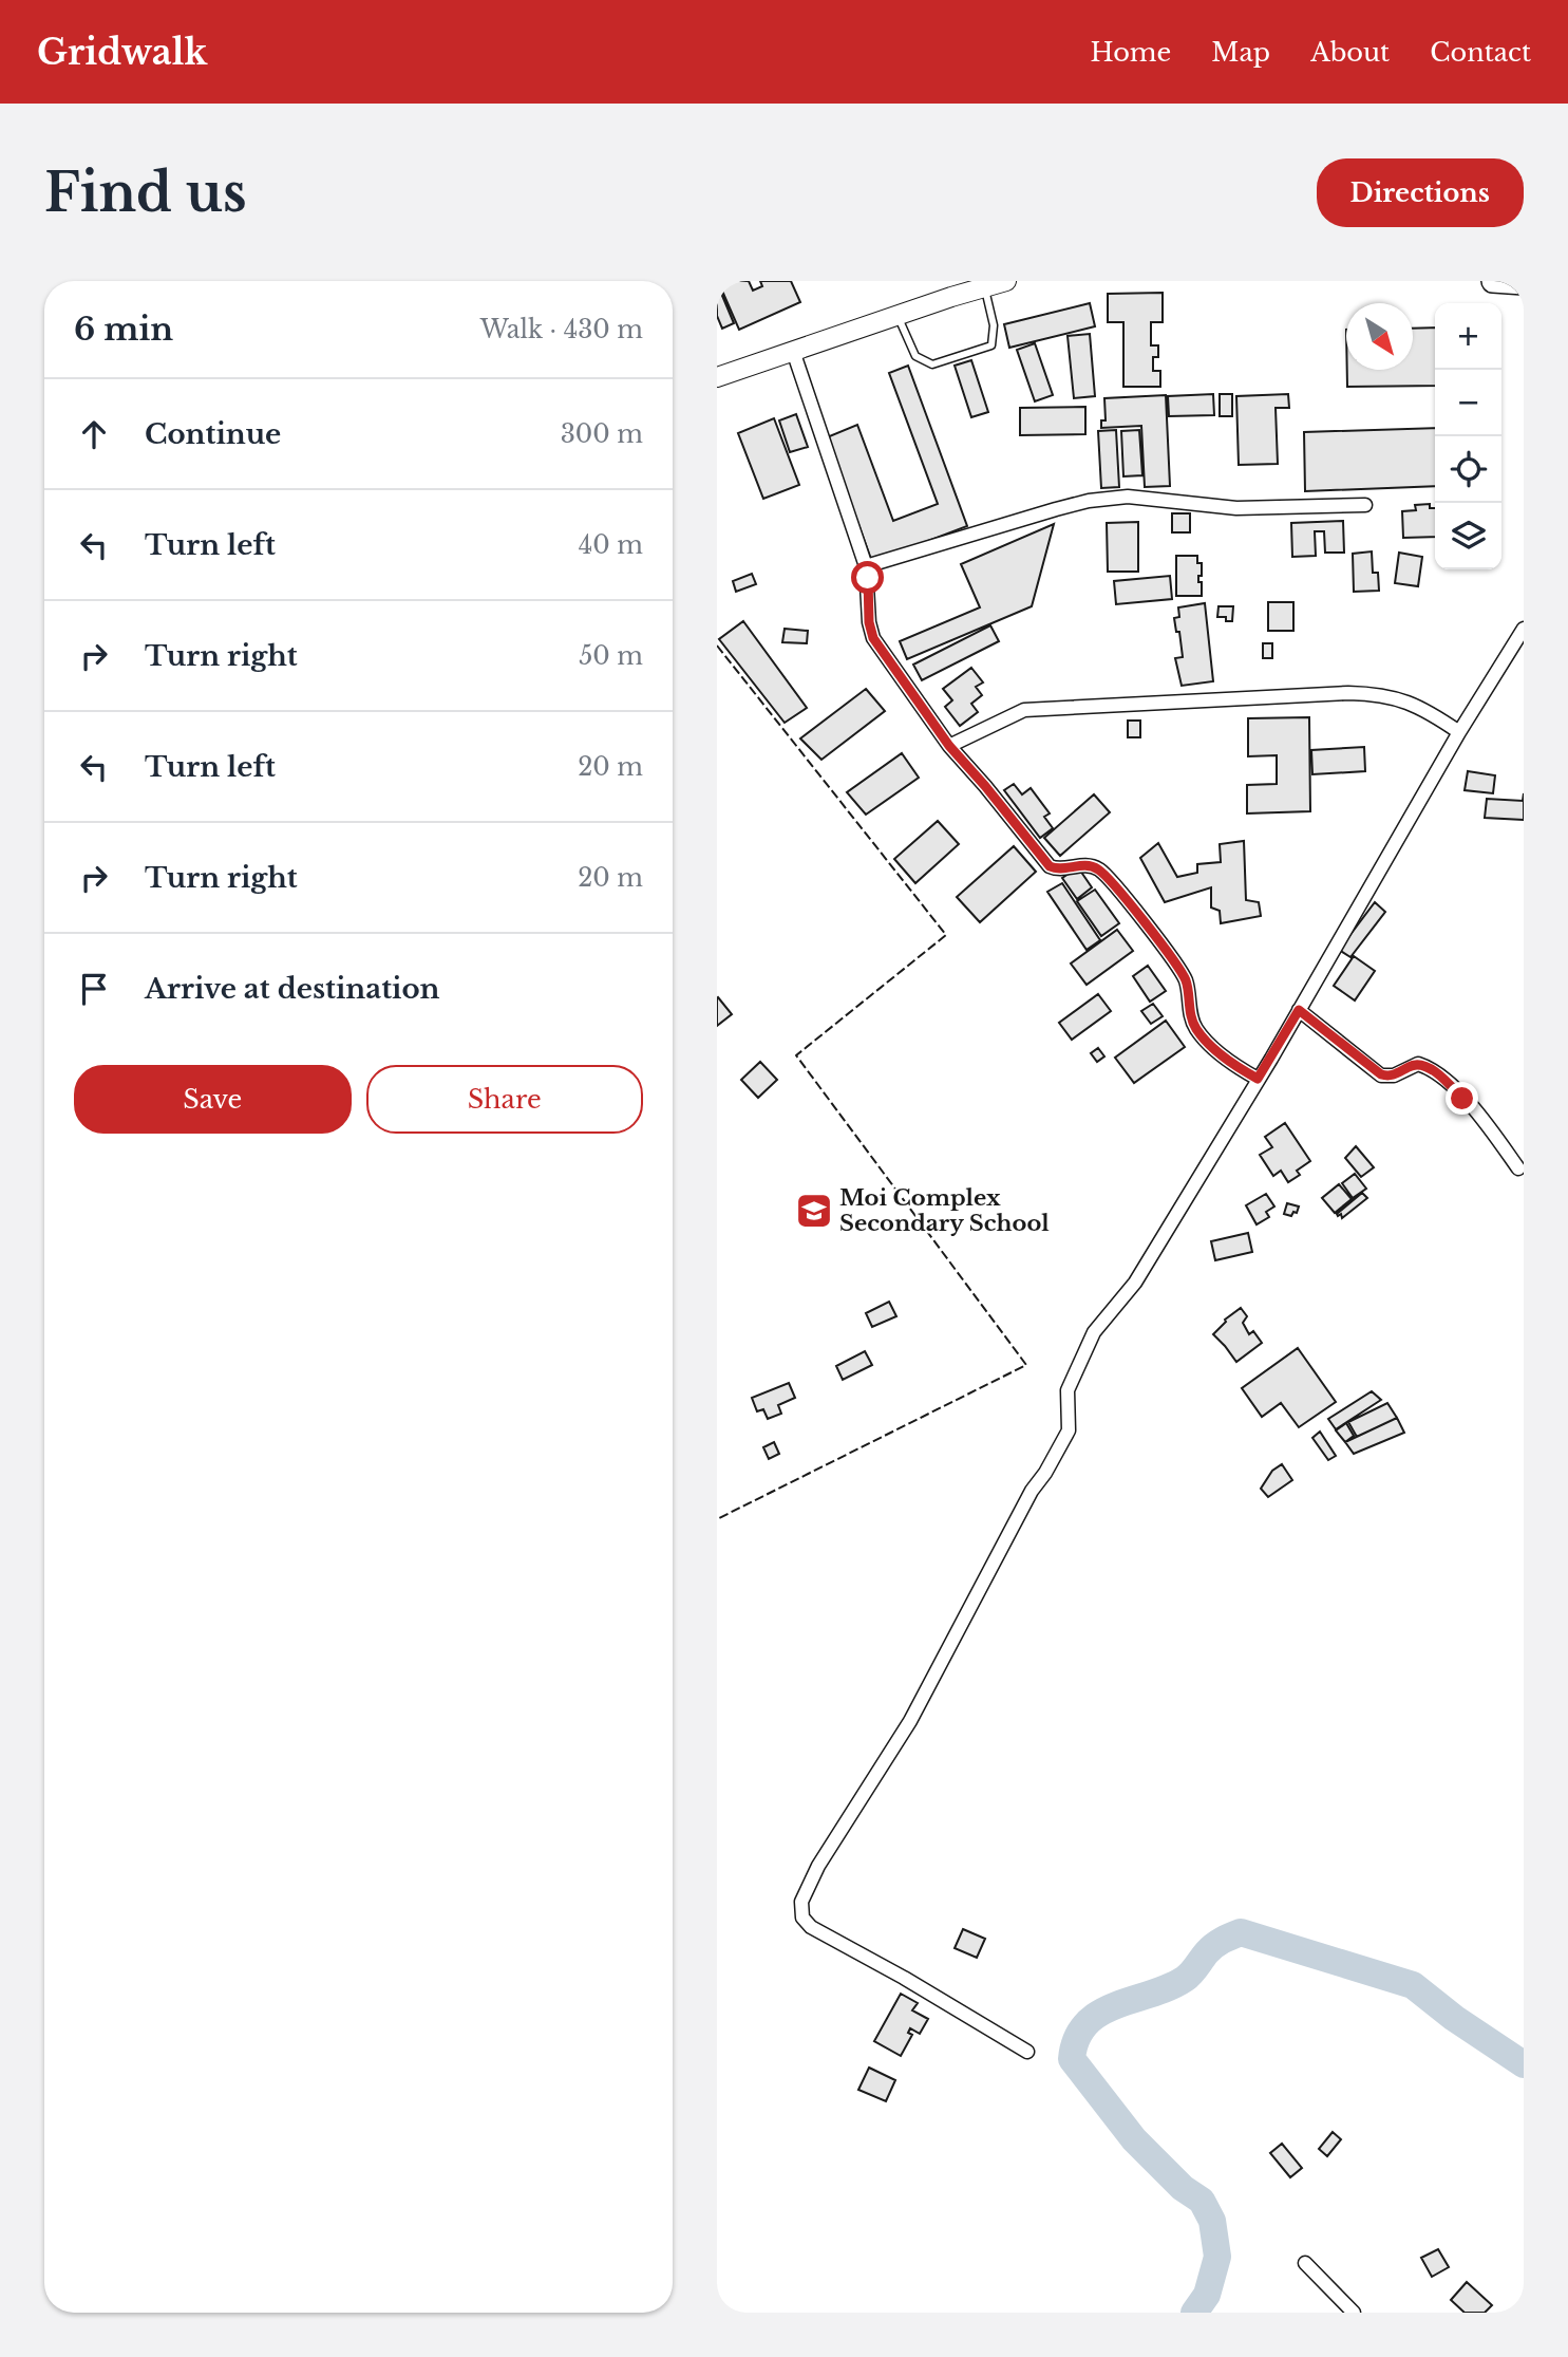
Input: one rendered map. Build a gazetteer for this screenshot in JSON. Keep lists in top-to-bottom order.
{
  "places": {
    "school or university": ["Moi Complex Secondary School"]
  },
  "north": "bottom right",
  "page": {
    "header": "Gridwalk",
    "nav": [
      "Home",
      "Map",
      "About",
      "Contact"
    ],
    "buttons": [
      "Directions",
      ["Save", "Share"]
    ],
    "title": "Find us",
    "heading": ["6 min", "Walk · 430 m"],
    "map_buttons": ["+", "−"],
    "list": [
      ["Continue", "300 m"],
      ["Turn left", "40 m"],
      ["Turn right", "50 m"],
      ["Turn left", "20 m"],
      ["Turn right", "20 m"],
      "Arrive at destination"
    ]
  }
}
